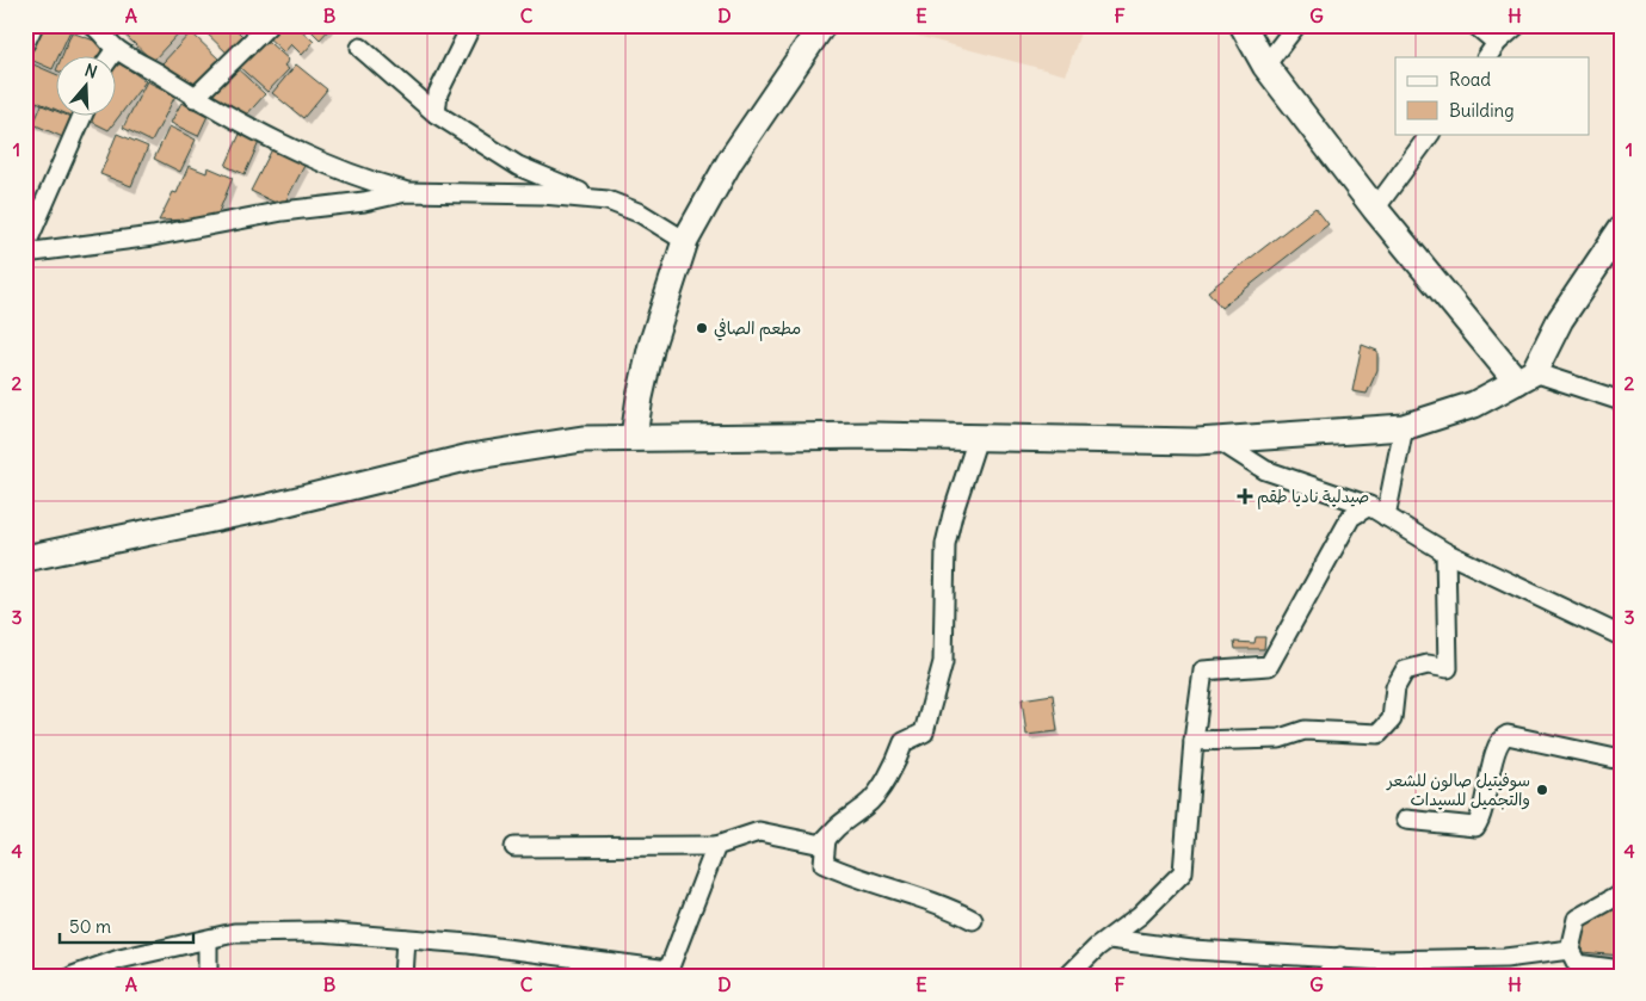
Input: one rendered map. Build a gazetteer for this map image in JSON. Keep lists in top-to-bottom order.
{
  "places": {
    "other": ["مطعم الصافي", "سوفيتيل صالون للشعر والتجميل للسيدات"],
    "health": ["صيدلية ناديا طقم"]
  },
  "legend": ["Road", "Building"],
  "scale_bar": "50 m",
  "north": "top",
  "grid": {
    "columns": [
      "A",
      "B",
      "C",
      "D",
      "E",
      "F",
      "G",
      "H"
    ],
    "rows": [
      "1",
      "2",
      "3",
      "4"
    ]
  }
}
